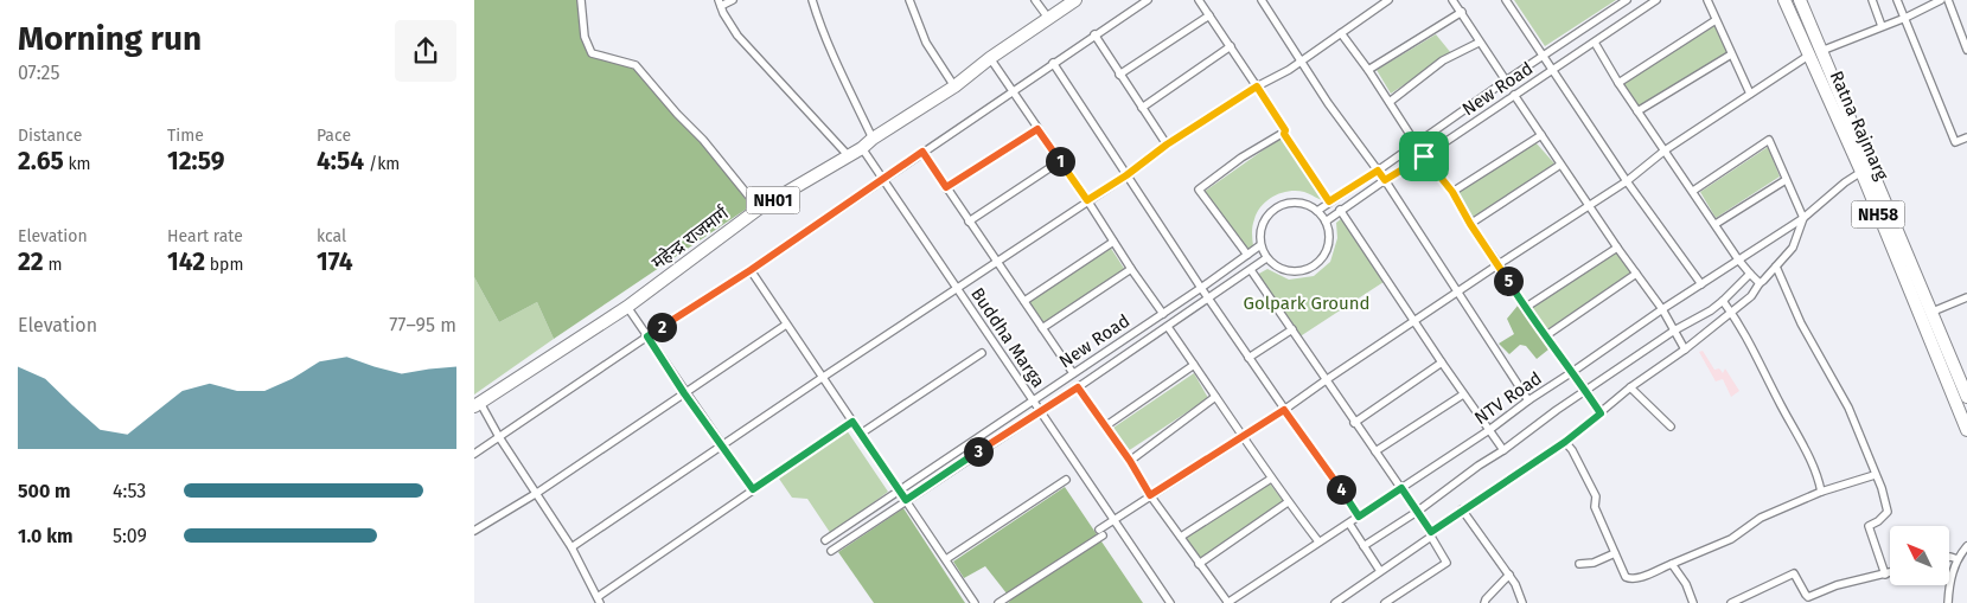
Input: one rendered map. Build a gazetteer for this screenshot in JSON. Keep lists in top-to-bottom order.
{
  "streets": {
    "highway": [
      "Ratna Rajmarg",
      "NH01",
      "NH58",
      "महेन्द्र राजमार्ग"
    ],
    "street": ["New Road", "Buddha Marga", "NTV Road"]
  },
  "crossings": [
    ["New Road", "Buddha Marga"],
    ["Ratna Rajmarg", "NTV Road"],
    ["महेन्द्र राजमार्ग", "Buddha Marga"]
  ],
  "parks": ["Golpark Ground"],
  "north": "top left",
  "page": {
    "heading": ["Morning run", "07:25"],
    "stats": [
      ["Distance", "2.65 km"],
      ["Time", "12:59"],
      ["Pace", "4:54 /km"],
      ["Elevation", "22 m"],
      ["Heart rate", "142 bpm"],
      ["kcal", "174"]
    ],
    "pins": [
      "1",
      "5",
      "2",
      "3",
      "4"
    ],
    "chart": ["Elevation", "77–95 m"],
    "list": [
      {
        "name": "500 m",
        "note": "4:53"
      },
      {
        "name": "1.0 km",
        "note": "5:09"
      }
    ]
  }
}
